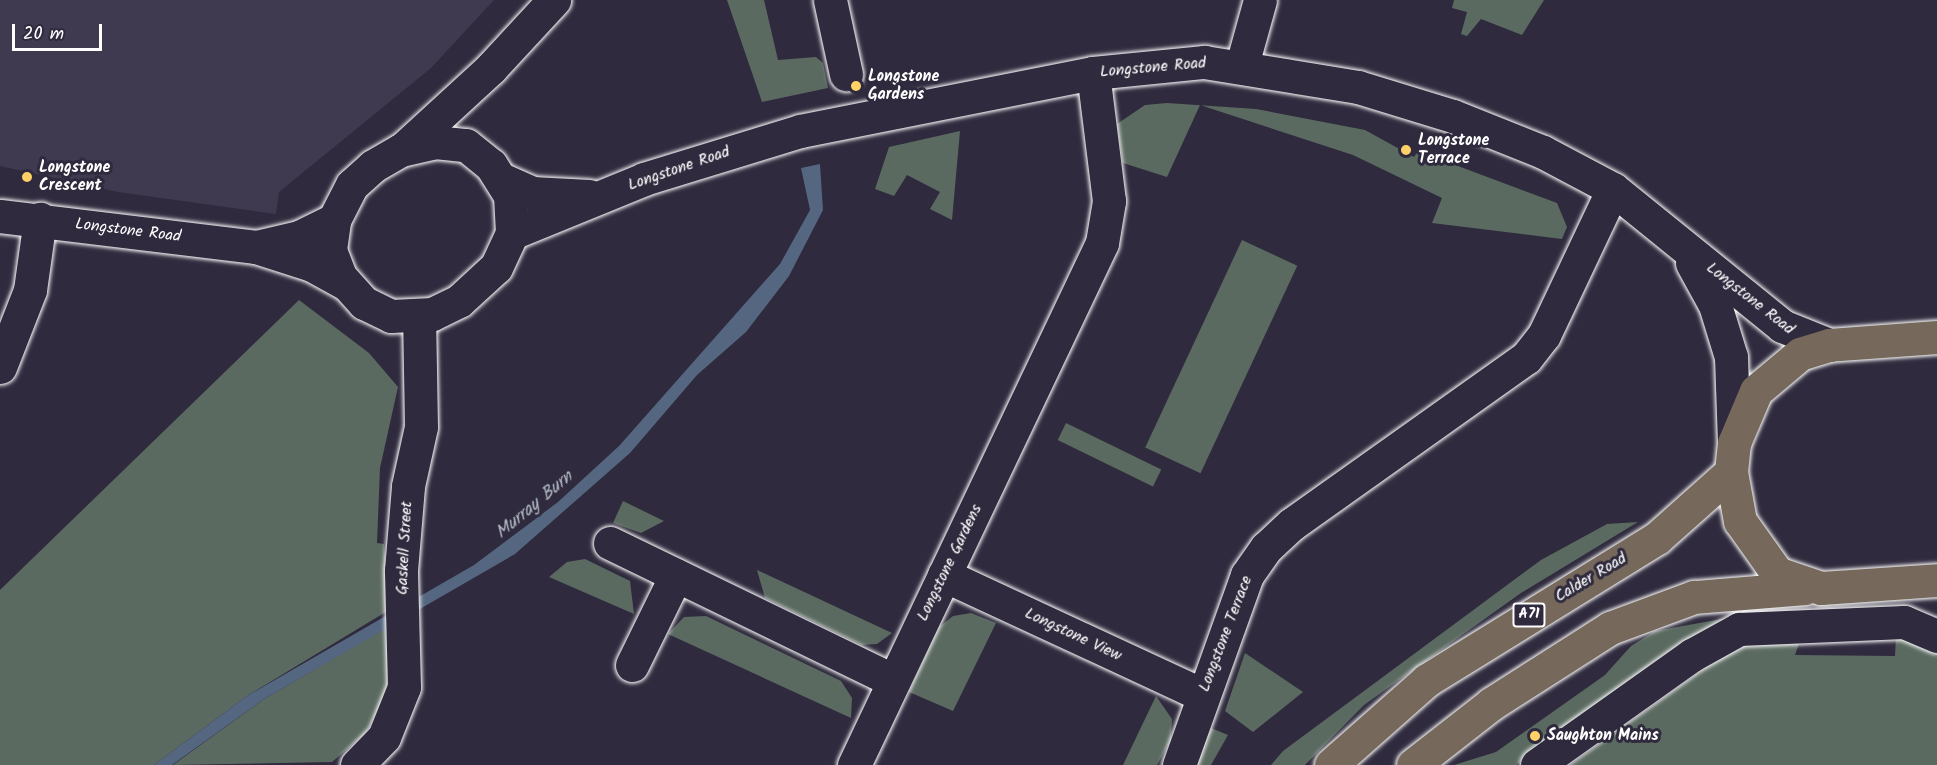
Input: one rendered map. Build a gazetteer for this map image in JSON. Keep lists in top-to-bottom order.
{
  "streets": {
    "main road": ["Calder Road", "A71"],
    "street": [
      "Longstone Road",
      "Gaskell Street",
      "Longstone Gardens",
      "Longstone Terrace",
      "Longstone View"
    ]
  },
  "crossings": [
    ["Longstone Road", "Gaskell Street"],
    ["Longstone Road", "Longstone Gardens"],
    ["Longstone Road", "Calder Road"],
    ["Longstone Road", "A71"],
    ["Longstone Road", "Longstone Terrace"],
    ["Longstone Gardens", "Longstone View"],
    ["Calder Road", "A71"],
    ["Longstone Terrace", "Longstone View"]
  ],
  "water": ["Murray Burn"],
  "places": [
    "Longstone Gardens",
    "Longstone Terrace",
    "Longstone Crescent",
    "Saughton Mains"
  ],
  "scale_bar": "20 m"
}
